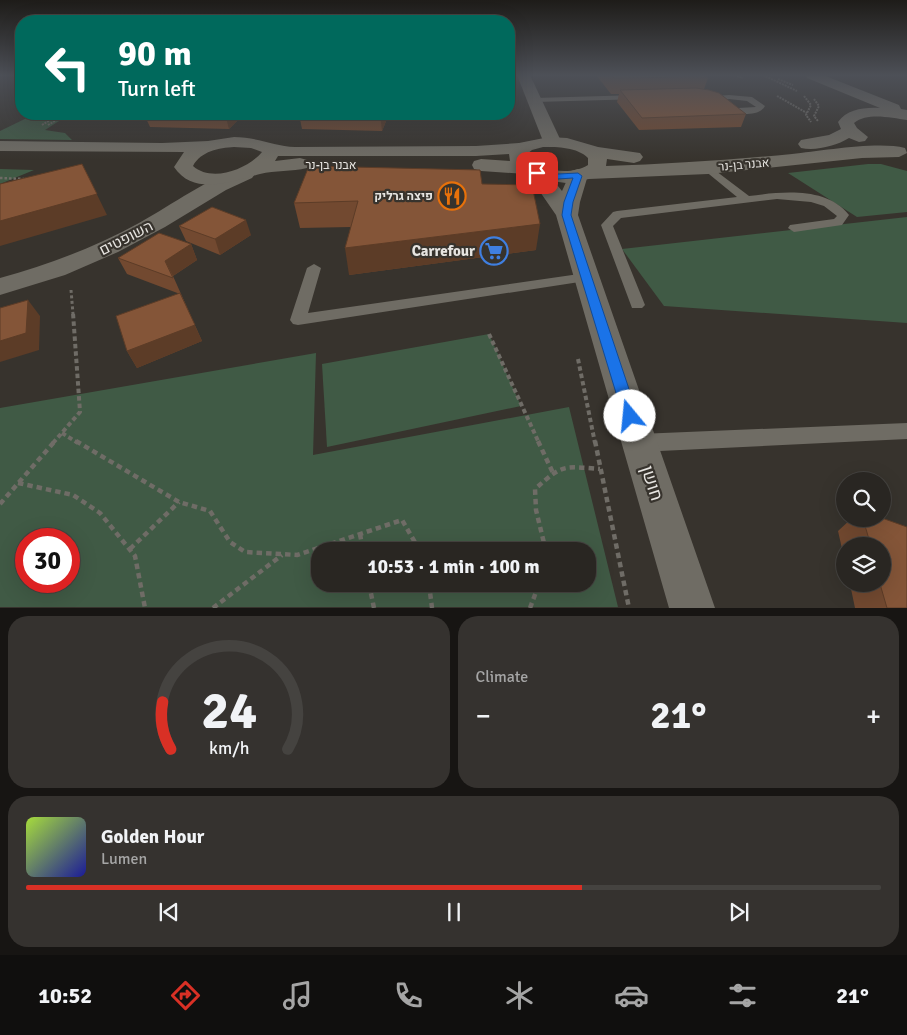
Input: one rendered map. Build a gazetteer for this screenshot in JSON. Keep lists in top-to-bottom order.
{
  "streets": {
    "street": ["אבנר בן-נר", "השופטים", "חושן"]
  },
  "crossings": [
    ["אבנר בן-נר", "השופטים"],
    ["אבנר בן-נר", "חושן"]
  ],
  "places": {
    "restaurant": ["פיצה גרליק"],
    "supermarket": ["Carrefour"]
  },
  "page": {
    "turn": ["90 m", "Turn left"],
    "limit": "30",
    "trip": "10:53 · 1 min · 100 m",
    "tile": "Climate",
    "heat": ["−", "21°", "+"],
    "song": ["Golden Hour", "Lumen"],
    "tabs": ["10:52", "21°"],
    "gauge": ["24", "km/h"]
  }
}
